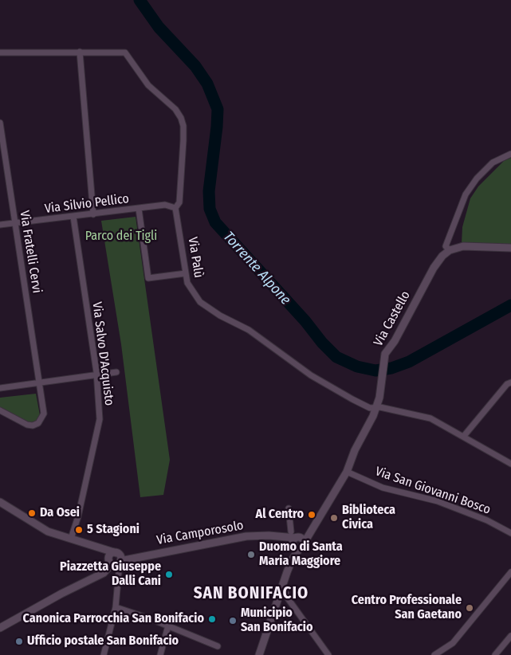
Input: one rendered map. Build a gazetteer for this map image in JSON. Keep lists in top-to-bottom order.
{
  "streets": {
    "street": [
      "Via Silvio Pellico",
      "Via Fratelli Cervi",
      "Via Palù",
      "Via Castello",
      "Via Salvo D'Acquisto",
      "Via San Giovanni Bosco",
      "Via Camporosolo"
    ]
  },
  "crossings": [
    ["Via Silvio Pellico", "Via Fratelli Cervi"],
    ["Via Silvio Pellico", "Via Palù"],
    ["Via Silvio Pellico", "Via Salvo D'Acquisto"],
    ["Via Palù", "Via Castello"],
    ["Via Castello", "Via San Giovanni Bosco"],
    ["Via Castello", "Via Camporosolo"]
  ],
  "districts": ["SAN BONIFACIO"],
  "water": ["Torrente Alpone"],
  "parks": ["Parco dei Tigli"],
  "places": [
    "Da Osei",
    "Al Centro",
    "Biblioteca Civica",
    "5 Stagioni",
    "Duomo di Santa Maria Maggiore",
    "Piazzetta Giuseppe Dalli Cani",
    "Centro Professionale San Gaetano",
    "Canonica Parrocchia San Bonifacio",
    "Municipio San Bonifacio",
    "Ufficio postale San Bonifacio"
  ]
}
